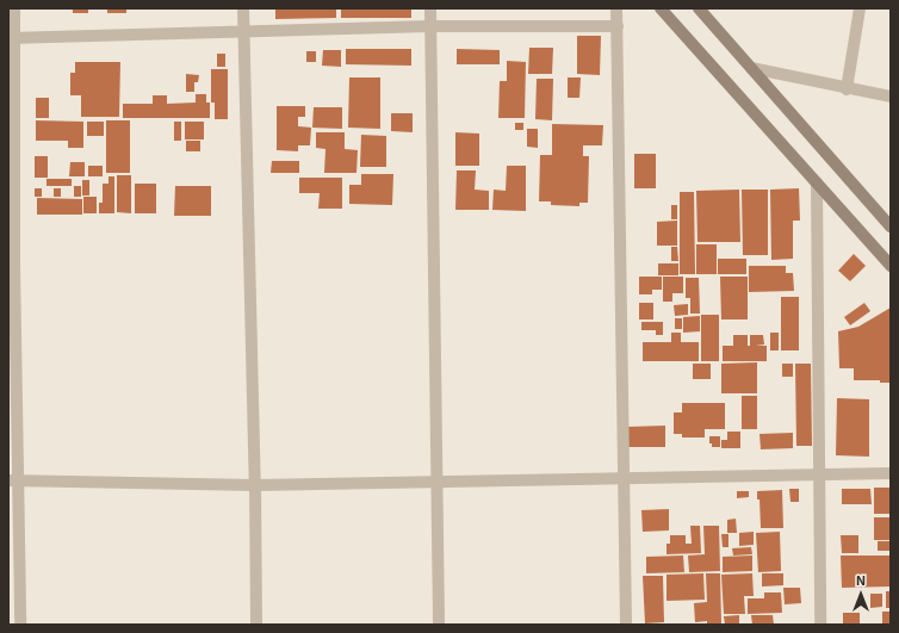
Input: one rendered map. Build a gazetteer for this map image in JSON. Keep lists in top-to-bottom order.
{
  "north": "top"
}
